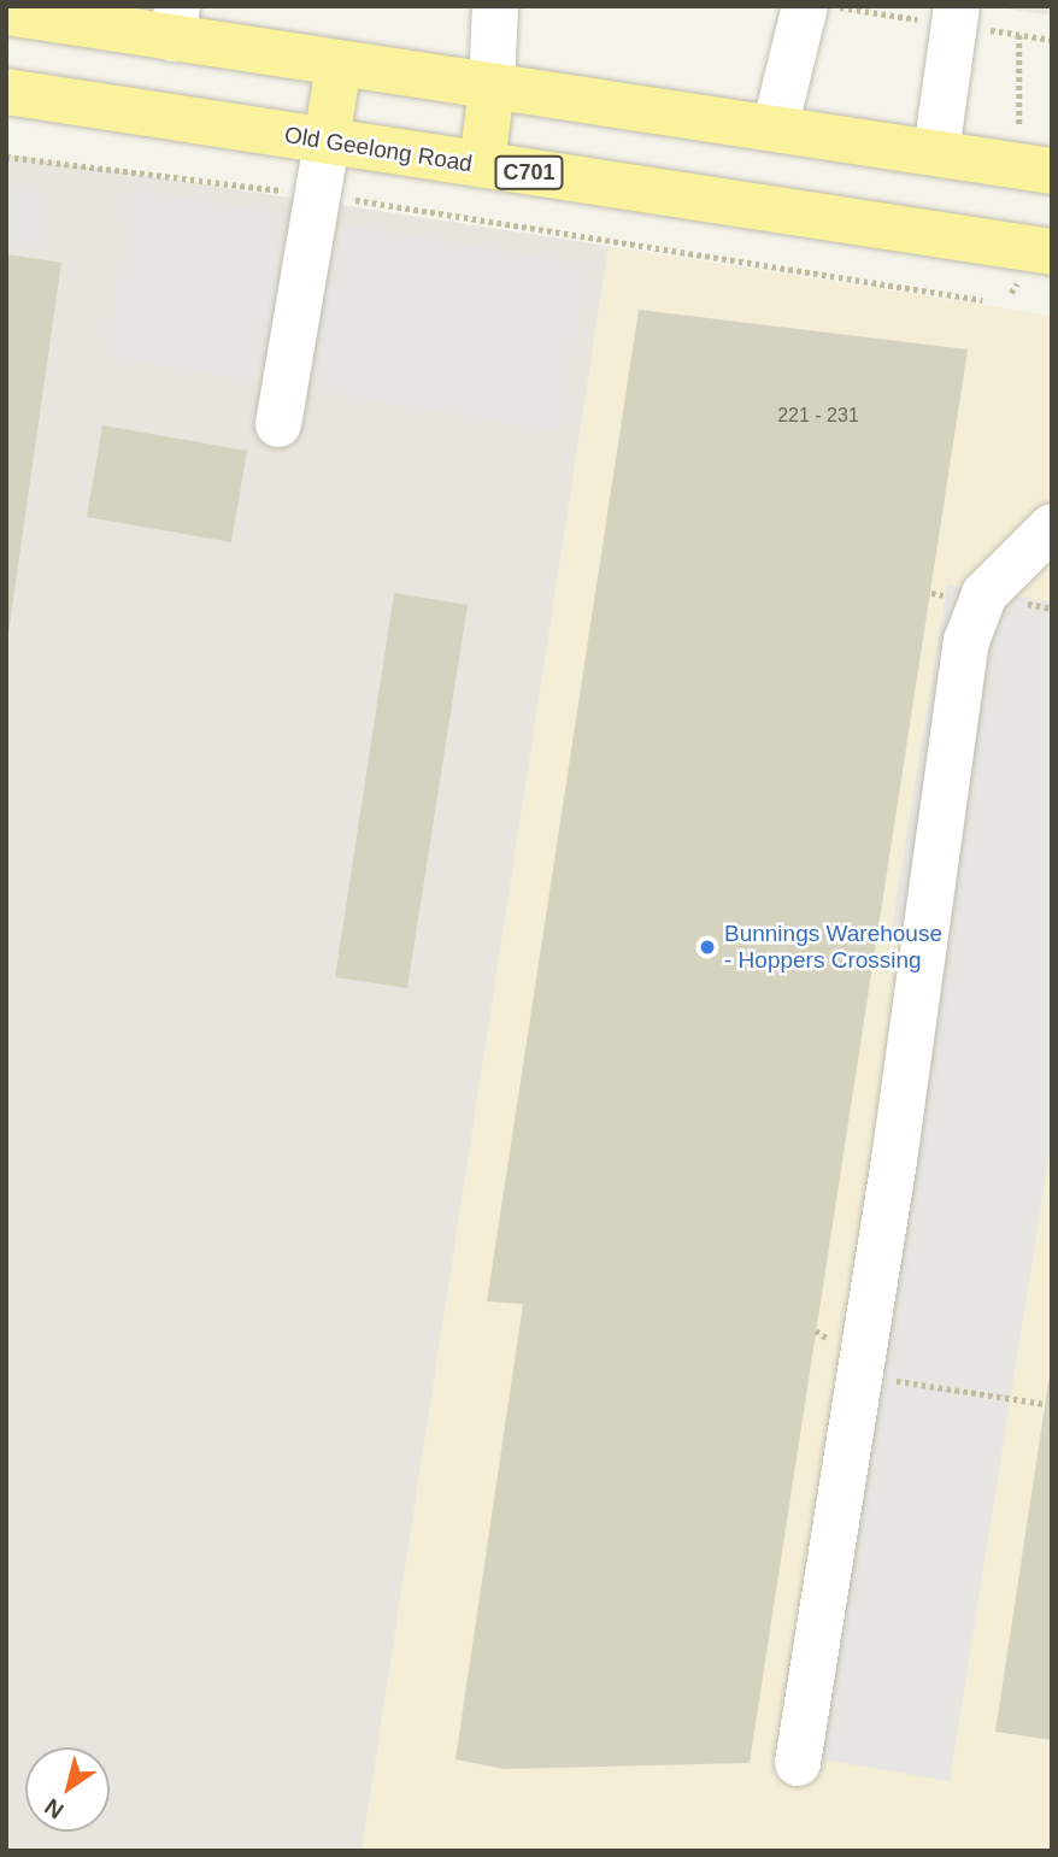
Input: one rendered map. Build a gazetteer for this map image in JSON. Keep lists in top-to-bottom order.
{
  "streets": {
    "main road": ["Old Geelong Road", "C701"]
  },
  "places": ["Bunnings Warehouse - Hoppers Crossing"],
  "house_numbers": ["221 - 231"],
  "north": "bottom left"
}
